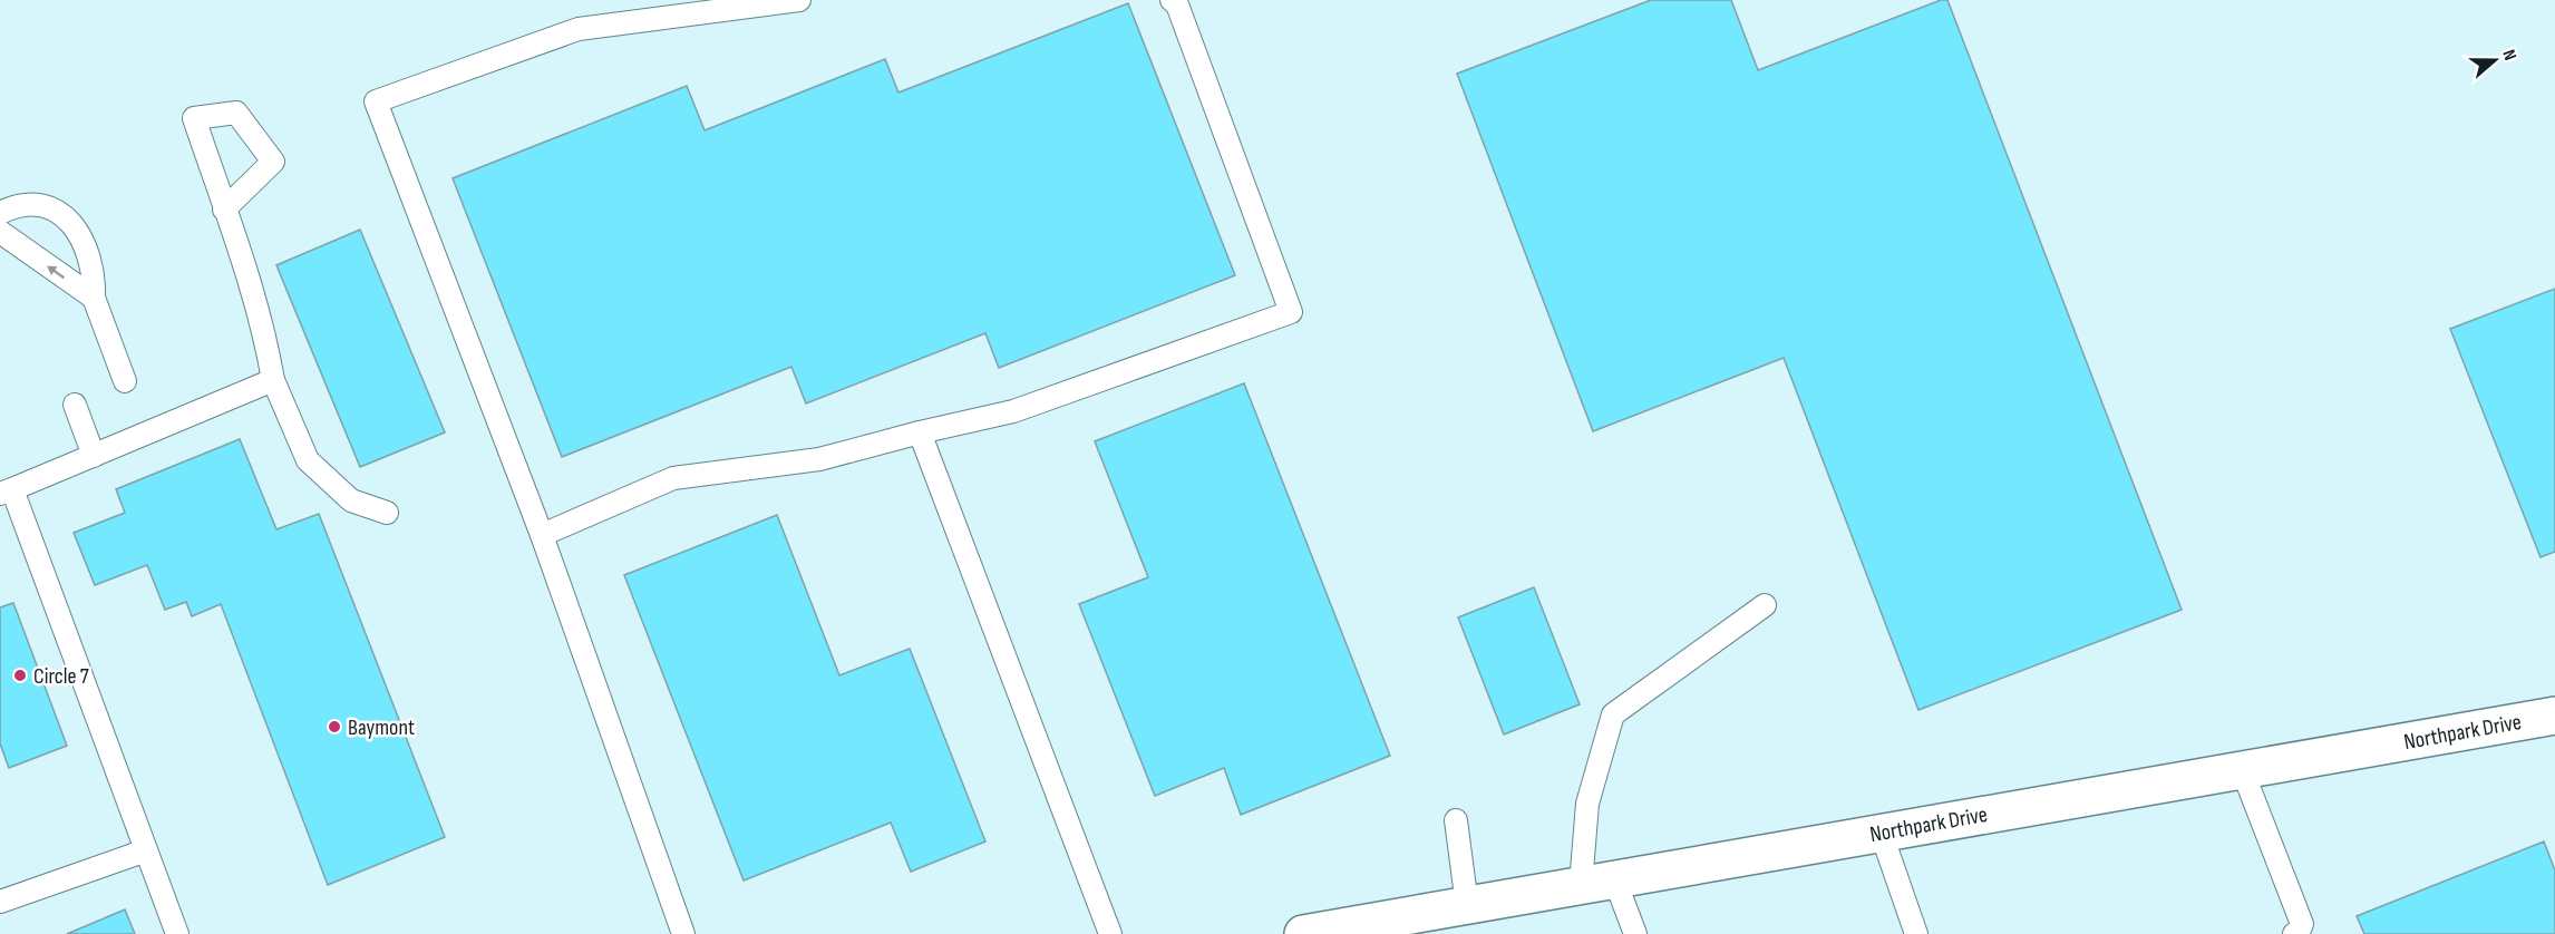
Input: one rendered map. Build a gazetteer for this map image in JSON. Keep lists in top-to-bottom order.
{
  "streets": {
    "street": ["Northpark Drive"]
  },
  "places": ["Circle 7", "Baymont"],
  "north": "right"
}
